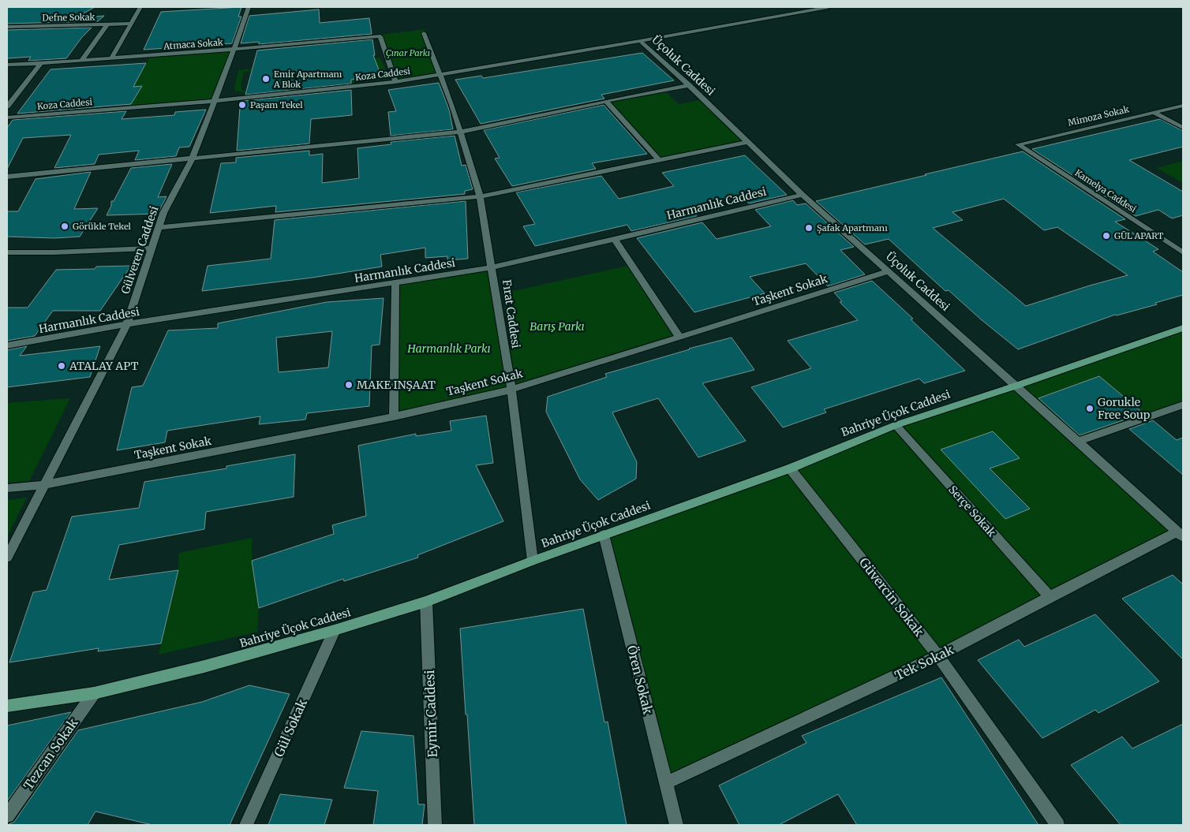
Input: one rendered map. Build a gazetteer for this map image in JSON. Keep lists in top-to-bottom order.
{
  "streets": {
    "main road": ["Bahriye Üçok Caddesi"],
    "street": [
      "Defne Sokak",
      "Atmaca Sokak",
      "Üçoluk Caddesi",
      "Koza Caddesi",
      "Mimoza Sokak",
      "Kamelya Caddesi",
      "Harmanlık Caddesi",
      "Gülveren Caddesi",
      "Taşkent Sokak",
      "Fırat Caddesi",
      "Serçe Sokak",
      "Güvercin Sokak",
      "Tek Sokak",
      "Ören Sokak",
      "Eymir Caddesi",
      "Gül Sokak",
      "Tezcan Sokak"
    ]
  },
  "crossings": [
    ["Atmaca Sokak", "Koza Caddesi"],
    ["Atmaca Sokak", "Gülveren Caddesi"],
    ["Üçoluk Caddesi", "Koza Caddesi"],
    ["Üçoluk Caddesi", "Harmanlık Caddesi"],
    ["Üçoluk Caddesi", "Taşkent Sokak"],
    ["Üçoluk Caddesi", "Bahriye Üçok Caddesi"],
    ["Üçoluk Caddesi", "Tek Sokak"],
    ["Koza Caddesi", "Gülveren Caddesi"],
    ["Koza Caddesi", "Fırat Caddesi"],
    ["Mimoza Sokak", "Kamelya Caddesi"],
    ["Harmanlık Caddesi", "Gülveren Caddesi"],
    ["Harmanlık Caddesi", "Fırat Caddesi"],
    ["Gülveren Caddesi", "Taşkent Sokak"],
    ["Taşkent Sokak", "Fırat Caddesi"],
    ["Fırat Caddesi", "Bahriye Üçok Caddesi"],
    ["Bahriye Üçok Caddesi", "Serçe Sokak"],
    ["Bahriye Üçok Caddesi", "Güvercin Sokak"],
    ["Bahriye Üçok Caddesi", "Ören Sokak"],
    ["Bahriye Üçok Caddesi", "Eymir Caddesi"],
    ["Bahriye Üçok Caddesi", "Gül Sokak"],
    ["Bahriye Üçok Caddesi", "Tezcan Sokak"],
    ["Serçe Sokak", "Tek Sokak"],
    ["Güvercin Sokak", "Tek Sokak"],
    ["Tek Sokak", "Ören Sokak"]
  ],
  "parks": ["Çınar Parkı", "Barış Parkı", "Harmanlık Parkı"],
  "places": [
    "Emir Apartmanı A Blok",
    "Paşam Tekel",
    "Görükle Tekel",
    "Şafak Apartmanı",
    "GÜL APART",
    "ATALAY APT",
    "MAKE INŞAAT",
    "Gorukle Free Soup"
  ]
}
